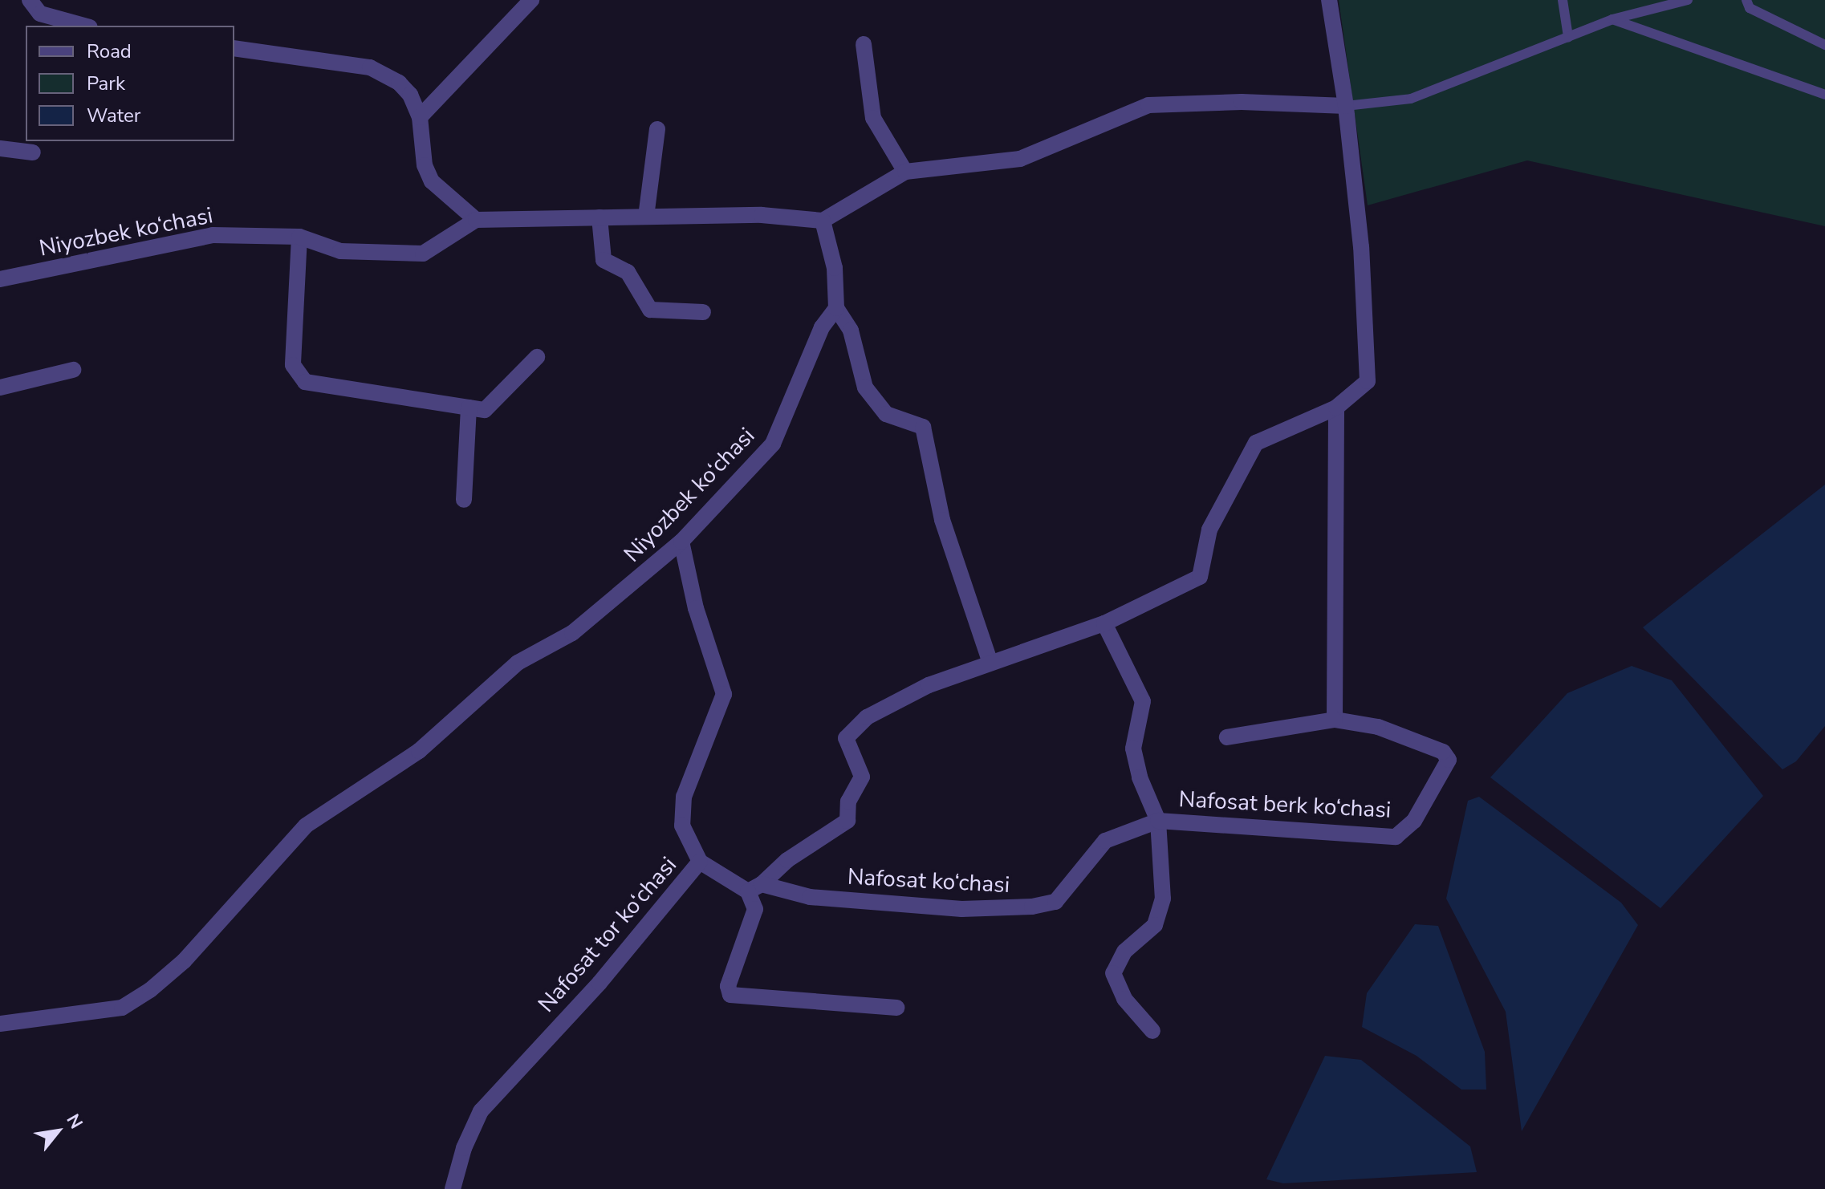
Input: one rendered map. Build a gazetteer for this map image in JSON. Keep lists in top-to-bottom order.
{
  "streets": {
    "street": [
      "Niyozbek ko‘chasi",
      "Nafosat berk ko‘chasi",
      "Nafosat ko‘chasi",
      "Nafosat tor ko‘chasi"
    ]
  },
  "crossings": [
    ["Niyozbek ko‘chasi", "Nafosat tor ko‘chasi"],
    ["Nafosat berk ko‘chasi", "Nafosat ko‘chasi"],
    ["Nafosat ko‘chasi", "Nafosat tor ko‘chasi"]
  ],
  "legend": ["Road", "Park", "Water"],
  "north": "top right"
}
